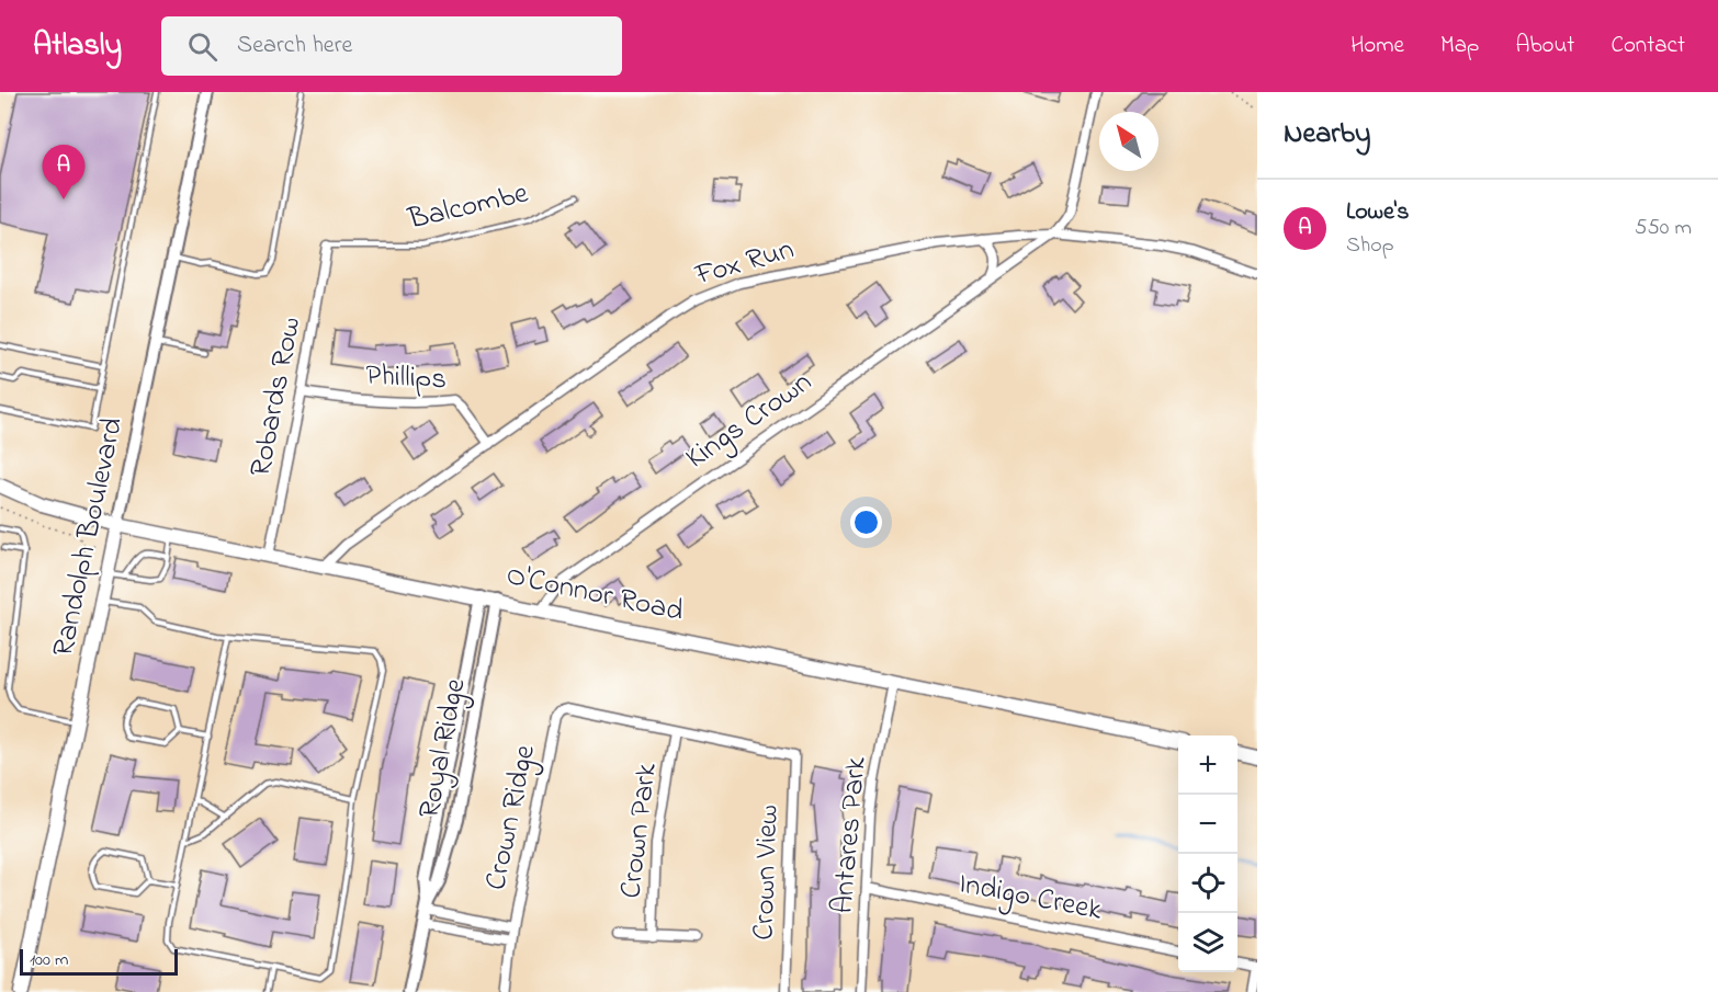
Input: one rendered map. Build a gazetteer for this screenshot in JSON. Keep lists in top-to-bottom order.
{
  "streets": {
    "main road": ["Randolph Boulevard", "O'Connor Road"],
    "street": [
      "Fox Run",
      "Phillips",
      "Robards Row",
      "Kings Crown",
      "Royal Ridge",
      "Crown Ridge",
      "Crown Park",
      "Antares Park",
      "Crown View",
      "Indigo Creek"
    ],
    "lane": ["Balcombe"]
  },
  "crossings": [
    ["Balcombe", "Robards Row"],
    ["Fox Run", "Phillips"],
    ["Fox Run", "Kings Crown"],
    ["Fox Run", "O'Connor Road"],
    ["Phillips", "Robards Row"],
    ["Robards Row", "O'Connor Road"],
    ["Kings Crown", "O'Connor Road"],
    ["Randolph Boulevard", "O'Connor Road"],
    ["O'Connor Road", "Royal Ridge"],
    ["O'Connor Road", "Antares Park"],
    ["Royal Ridge", "Crown Ridge"],
    ["Crown Ridge", "Crown Park"],
    ["Crown Park", "Crown View"],
    ["Antares Park", "Indigo Creek"]
  ],
  "scale_bar": "100 m",
  "north": "top left",
  "page": {
    "header": "Atlasly",
    "search": "Search here",
    "nav": [
      "Home",
      "Map",
      "About",
      "Contact"
    ],
    "heading": "Nearby",
    "pins": "A",
    "list": [
      {
        "mark": "A",
        "name": "Lowe's",
        "note": "Shop",
        "value": "550 m"
      }
    ],
    "map_buttons": ["+", "−"],
    "scale": "100 m"
  }
}
